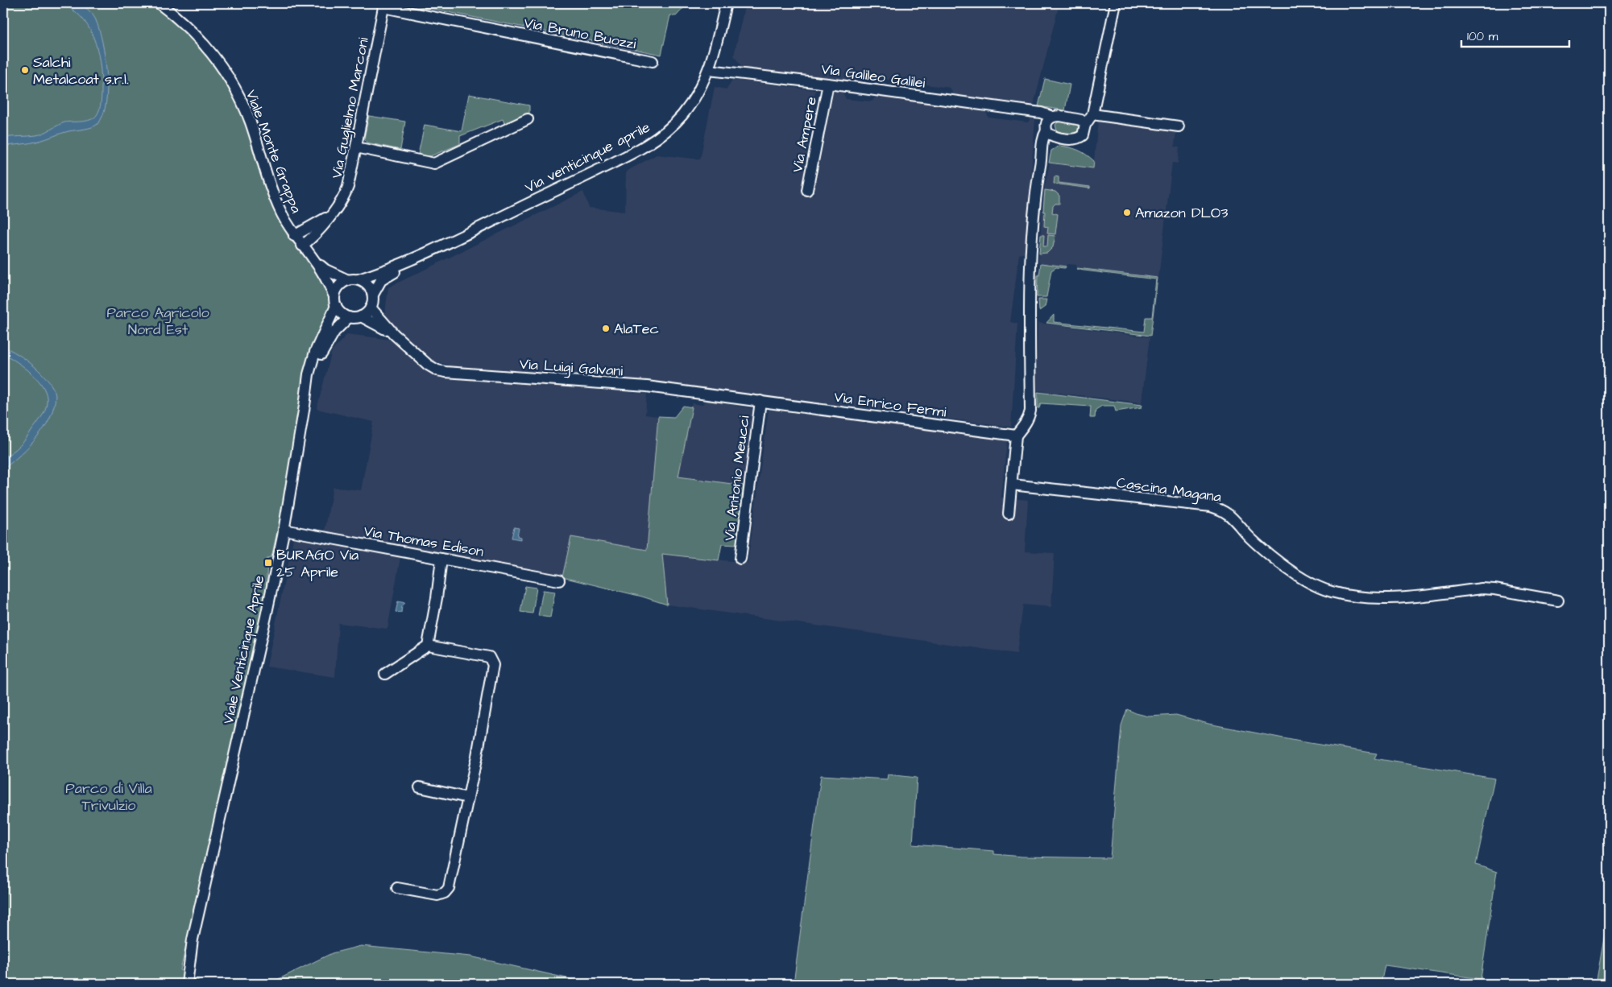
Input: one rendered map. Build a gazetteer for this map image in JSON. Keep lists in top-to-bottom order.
{
  "streets": {
    "street": [
      "Via Bruno Buozzi",
      "Via Galileo Galilei",
      "Via Guglielmo Marconi",
      "Via Ampere",
      "Viale Monte Grappa",
      "Via venticinque aprile",
      "Via Luigi Galvani",
      "Via Enrico Fermi",
      "Via Antonio Meucci",
      "Cascina Magana",
      "Via Thomas Edison",
      "Viale Venticinque Aprile"
    ]
  },
  "crossings": [
    ["Via Bruno Buozzi", "Via Guglielmo Marconi"],
    ["Via Galileo Galilei", "Via Ampere"],
    ["Via Galileo Galilei", "Via venticinque aprile"],
    ["Via Guglielmo Marconi", "Viale Monte Grappa"],
    ["Viale Monte Grappa", "Via venticinque aprile"],
    ["Viale Monte Grappa", "Via Luigi Galvani"],
    ["Viale Monte Grappa", "Viale Venticinque Aprile"],
    ["Via venticinque aprile", "Via Luigi Galvani"],
    ["Via venticinque aprile", "Viale Venticinque Aprile"],
    ["Via Luigi Galvani", "Via Enrico Fermi"],
    ["Via Luigi Galvani", "Via Antonio Meucci"],
    ["Via Luigi Galvani", "Viale Venticinque Aprile"],
    ["Via Enrico Fermi", "Via Antonio Meucci"],
    ["Via Thomas Edison", "Viale Venticinque Aprile"]
  ],
  "parks": ["Parco Agricolo Nord Est", "Parco di Villa Trivulzio"],
  "places": {
    "other": ["Salchi Metalcoat s.r.l.", "Amazon DLO3", "AlaTec"],
    "transit": ["BURAGO Via 25 Aprile"]
  },
  "scale_bar": "100 m"
}
